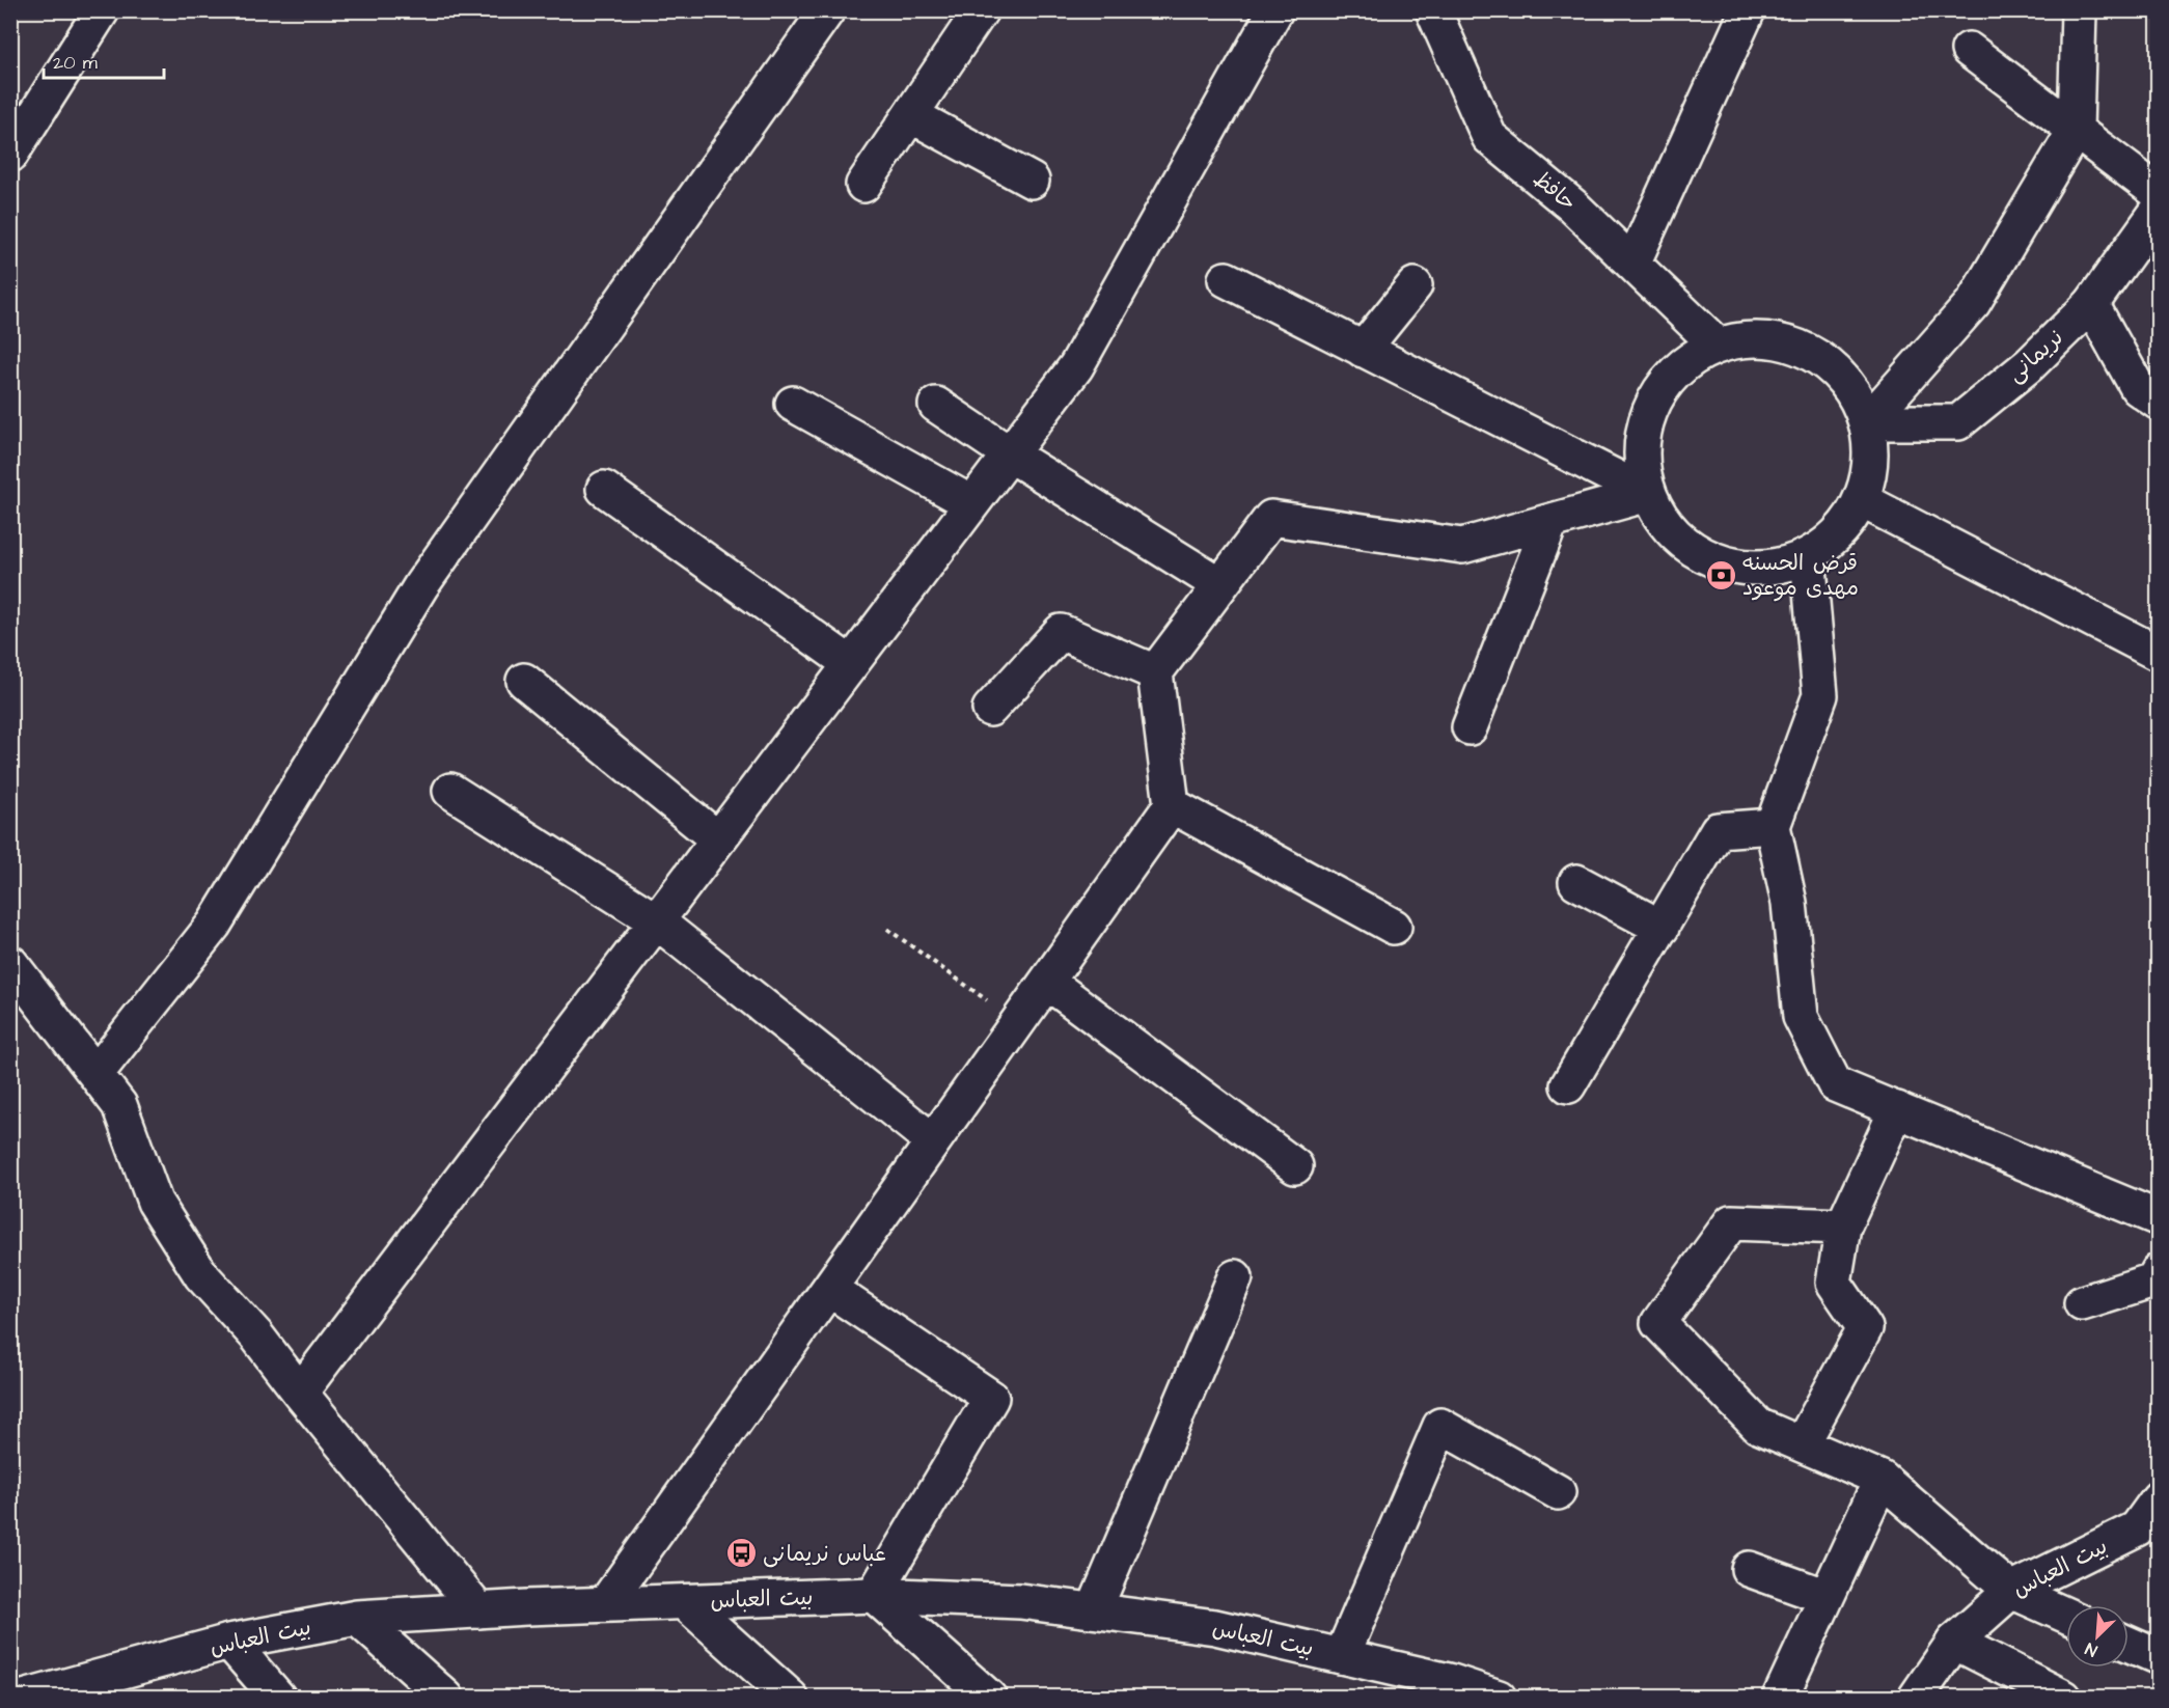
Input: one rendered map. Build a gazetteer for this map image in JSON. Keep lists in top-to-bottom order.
{
  "streets": {
    "street": ["حافظ", "نریمانی", "بیت العباس"]
  },
  "places": {
    "bank": ["قرض الحسنه مهدی موعود"],
    "bus stop": ["عباس نریمانی"]
  },
  "scale_bar": "20 m",
  "north": "bottom left"
}
